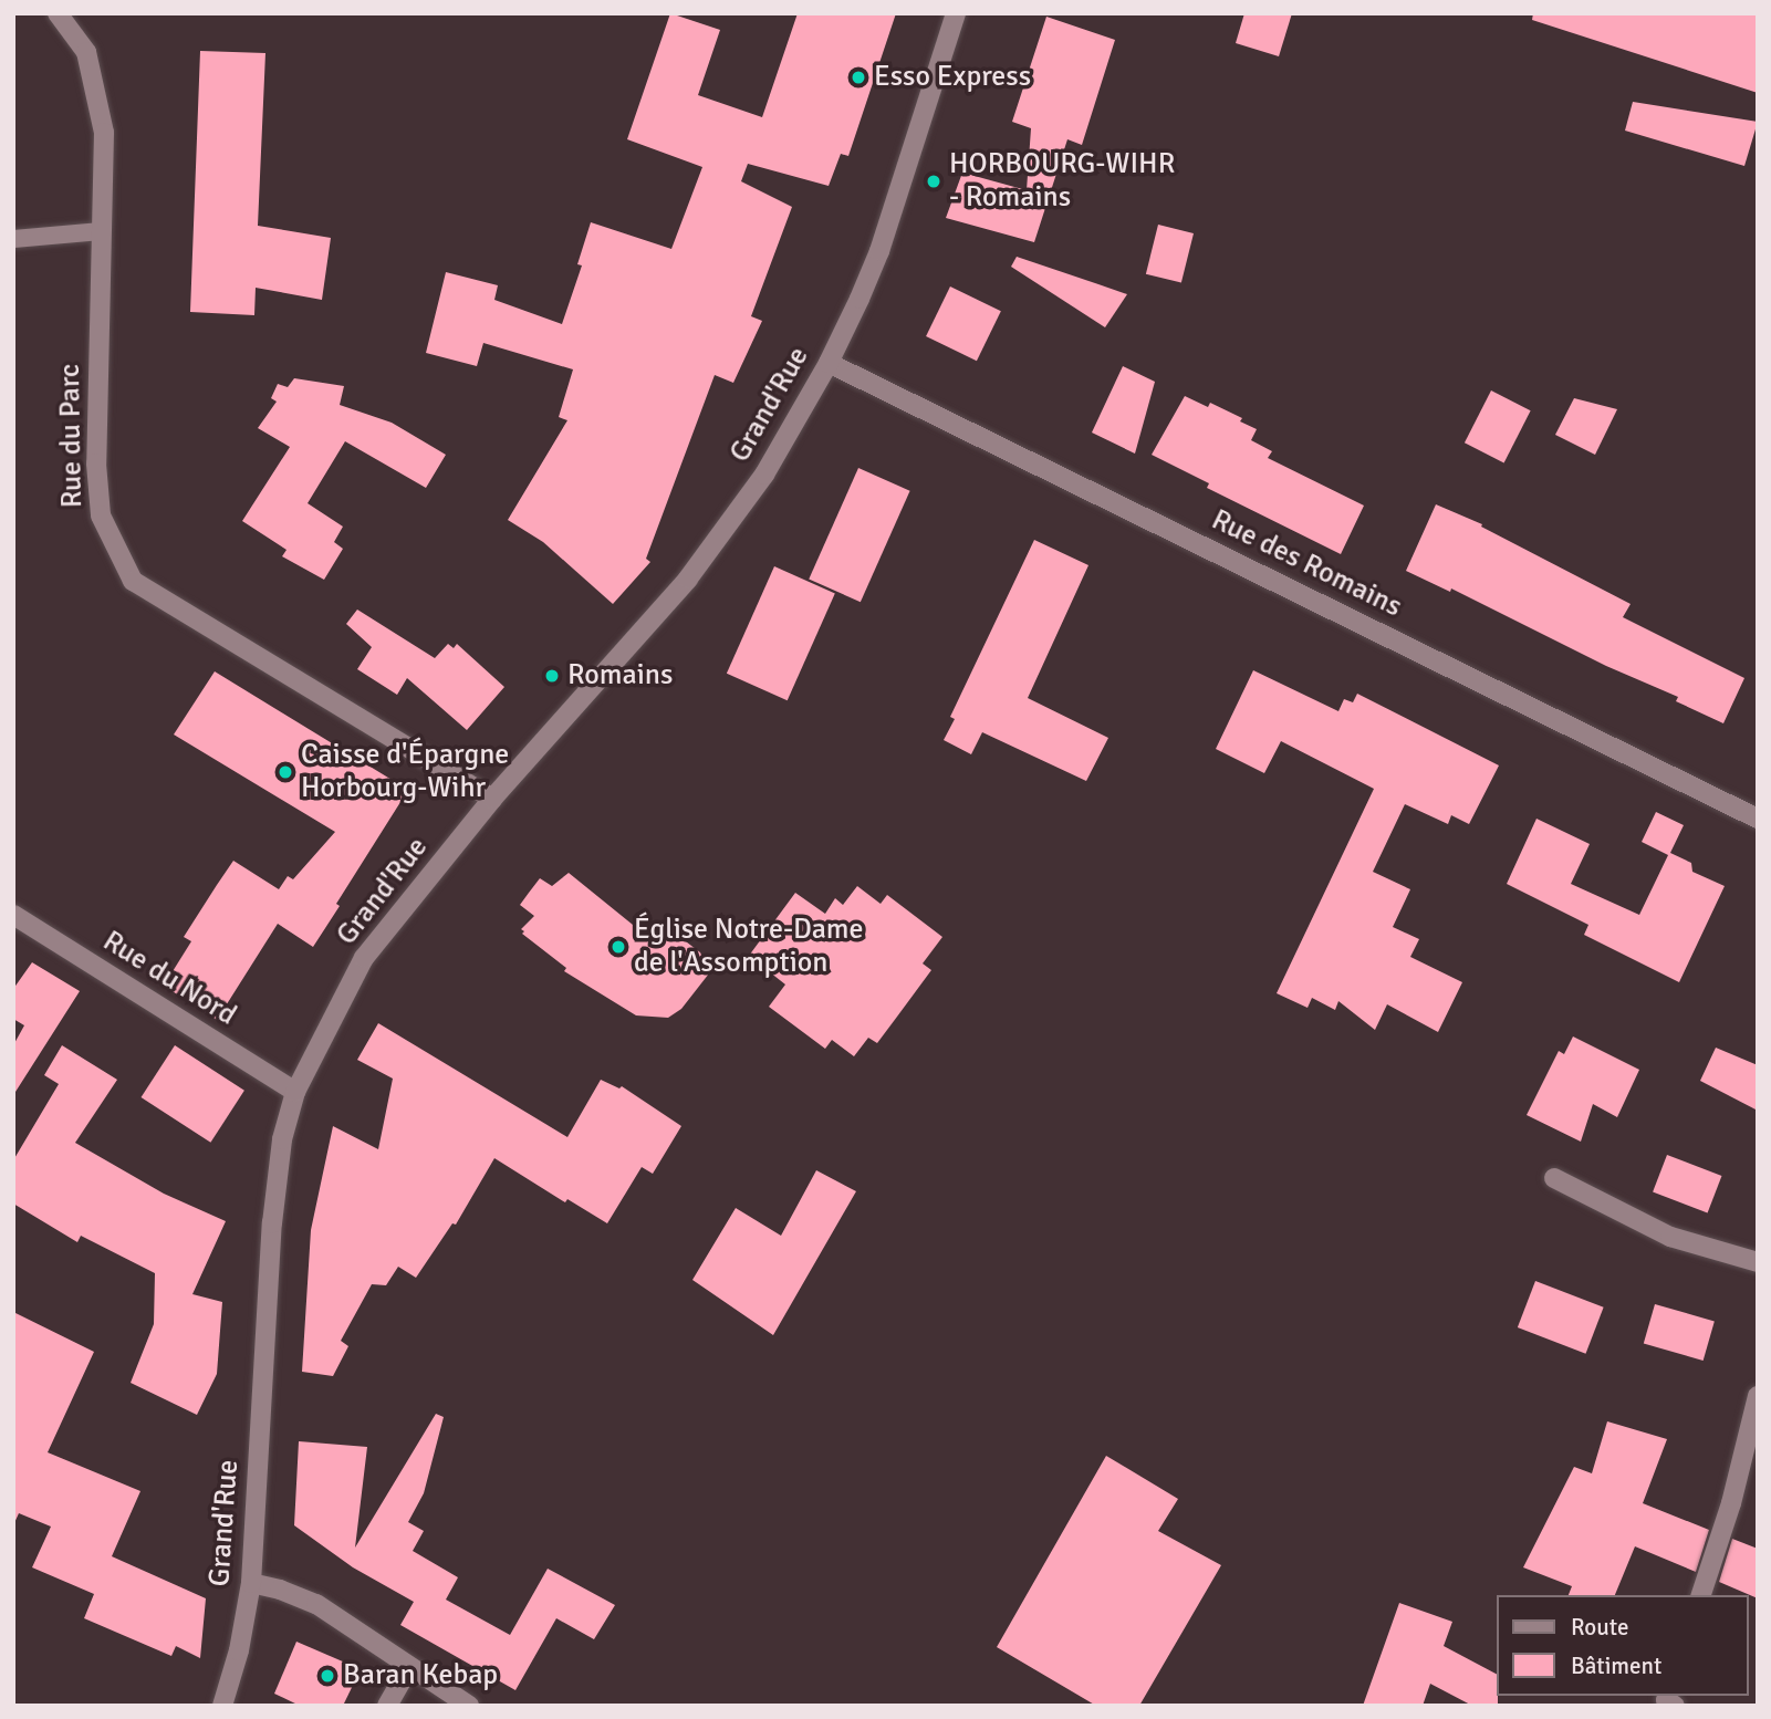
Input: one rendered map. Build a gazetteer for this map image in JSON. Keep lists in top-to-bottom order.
{
  "streets": {
    "street": [
      "Grand'Rue",
      "Rue du Parc",
      "Rue des Romains",
      "Rue du Nord"
    ]
  },
  "crossings": [
    ["Grand'Rue", "Rue du Parc"],
    ["Grand'Rue", "Rue des Romains"],
    ["Grand'Rue", "Rue du Nord"]
  ],
  "places": [
    "Esso Express",
    "HORBOURG-WIHR - Romains",
    "Romains",
    "Caisse d'Épargne Horbourg-Wihr",
    "Église Notre-Dame de l'Assomption",
    "Baran Kebap"
  ],
  "legend": ["Route", "Bâtiment"]
}
